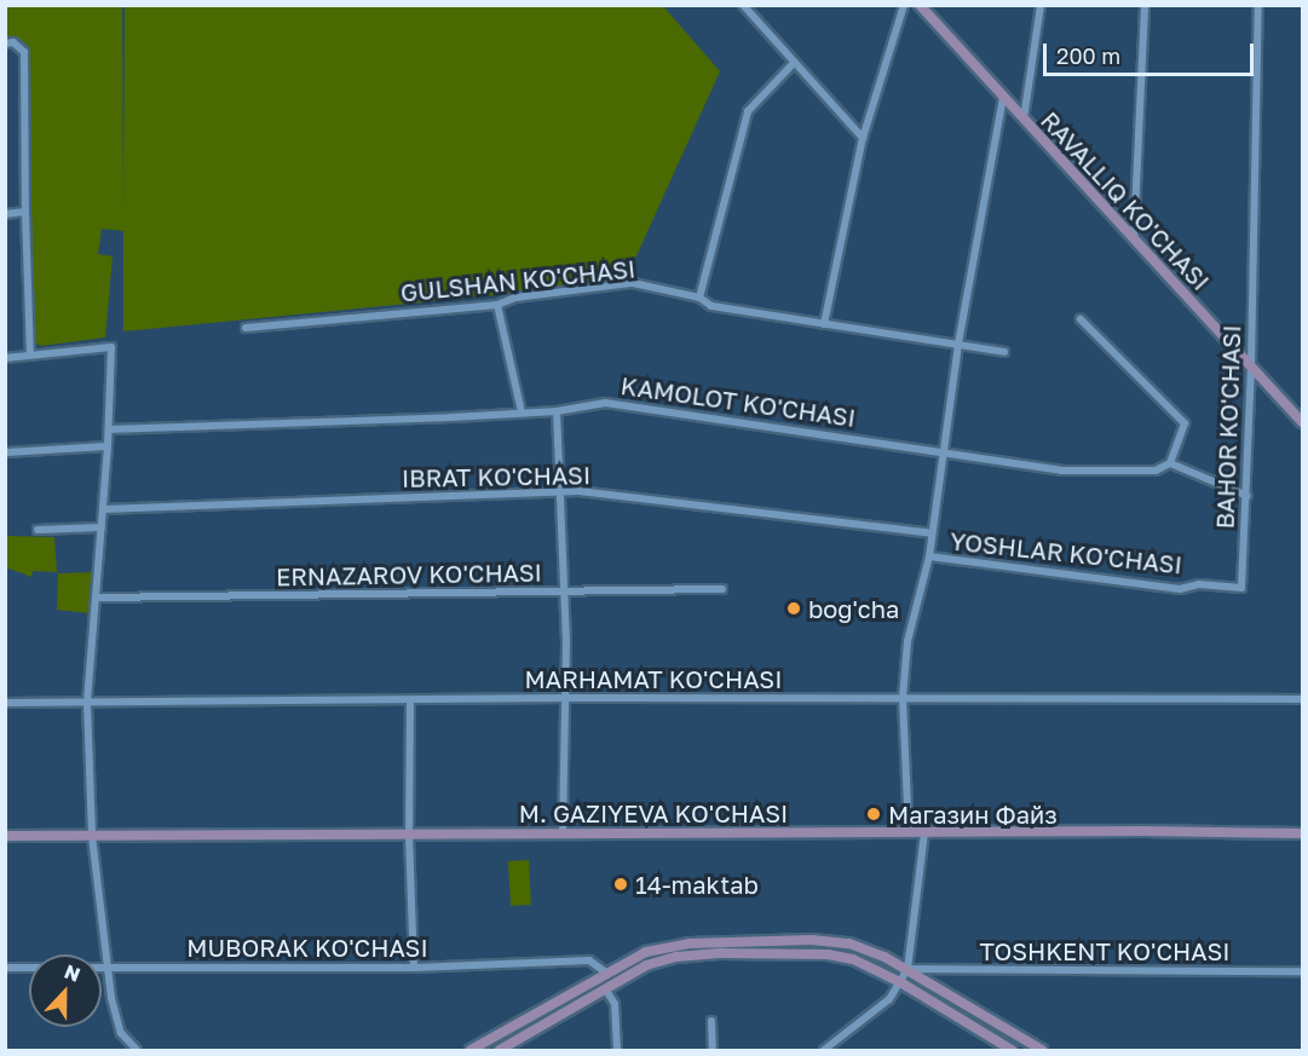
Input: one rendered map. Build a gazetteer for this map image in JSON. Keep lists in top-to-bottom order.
{
  "streets": {
    "street": [
      "RAVALLIQ KO'CHASI",
      "GULSHAN KO'CHASI",
      "KAMOLOT KO'CHASI",
      "BAHOR KO'CHASI",
      "IBRAT KO'CHASI",
      "YOSHLAR KO'CHASI",
      "ERNAZAROV KO'CHASI",
      "MARHAMAT KO'CHASI",
      "M. GAZIYEVA KO'CHASI",
      "MUBORAK KO'CHASI",
      "TOSHKENT KO'CHASI"
    ]
  },
  "crossings": [
    ["RAVALLIQ KO'CHASI", "BAHOR KO'CHASI"],
    ["BAHOR KO'CHASI", "YOSHLAR KO'CHASI"]
  ],
  "places": ["bog'cha", "Магазин Файз", "14-maktab"],
  "scale_bar": "200 m",
  "north": "top"
}
